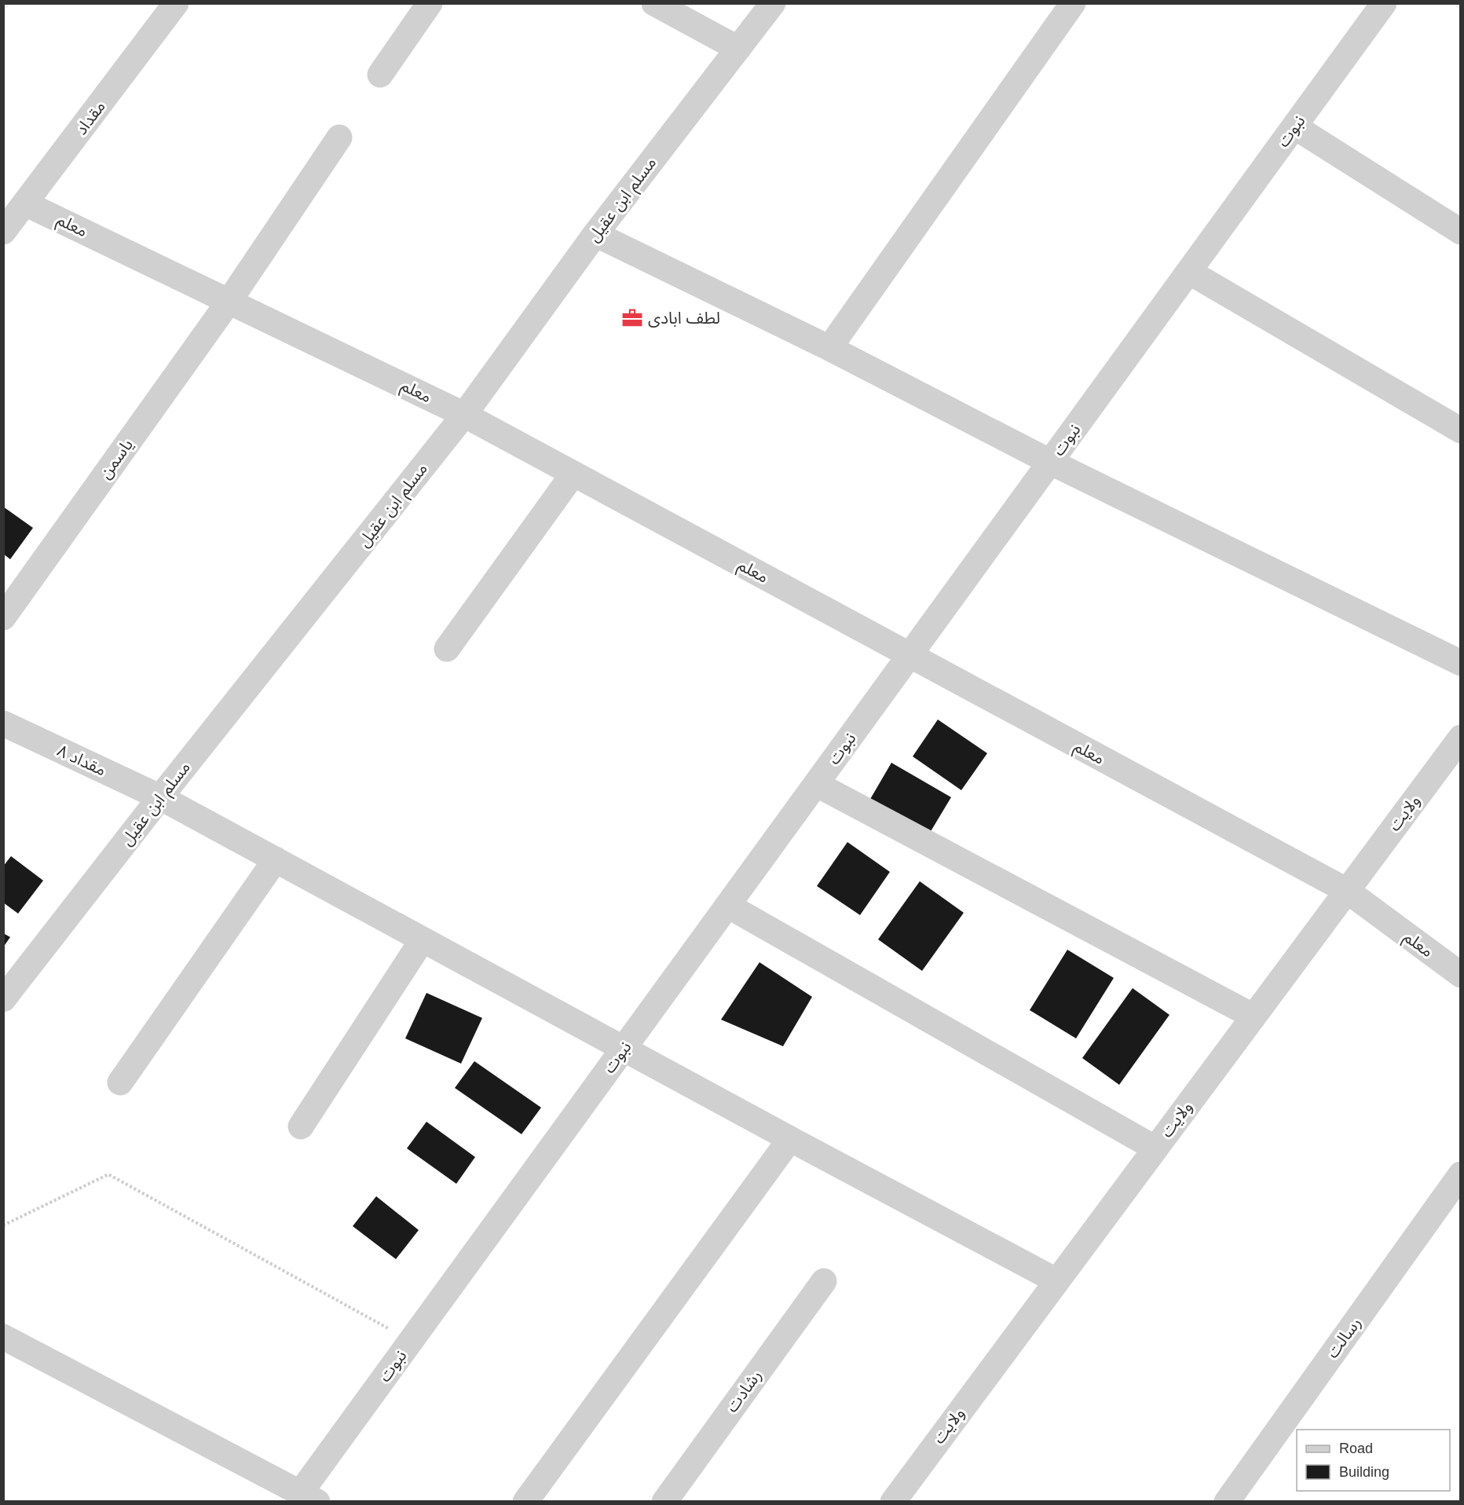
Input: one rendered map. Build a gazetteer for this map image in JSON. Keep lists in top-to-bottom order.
{
  "streets": {
    "street": [
      "مقداد",
      "نبوت",
      "مسلم ابن عقیل",
      "معلم",
      "یاسمن",
      "مقداد ۸",
      "ولایت",
      "رسالت",
      "رشادت"
    ]
  },
  "crossings": [
    ["مقداد", "معلم"],
    ["نبوت", "معلم"],
    ["نبوت", "مقداد ۸"],
    ["مسلم ابن عقیل", "معلم"],
    ["مسلم ابن عقیل", "مقداد ۸"],
    ["معلم", "یاسمن"],
    ["معلم", "ولایت"],
    ["مقداد ۸", "ولایت"]
  ],
  "places": {
    "office": ["لطف ابادی"]
  },
  "legend": ["Road", "Building"]
}
